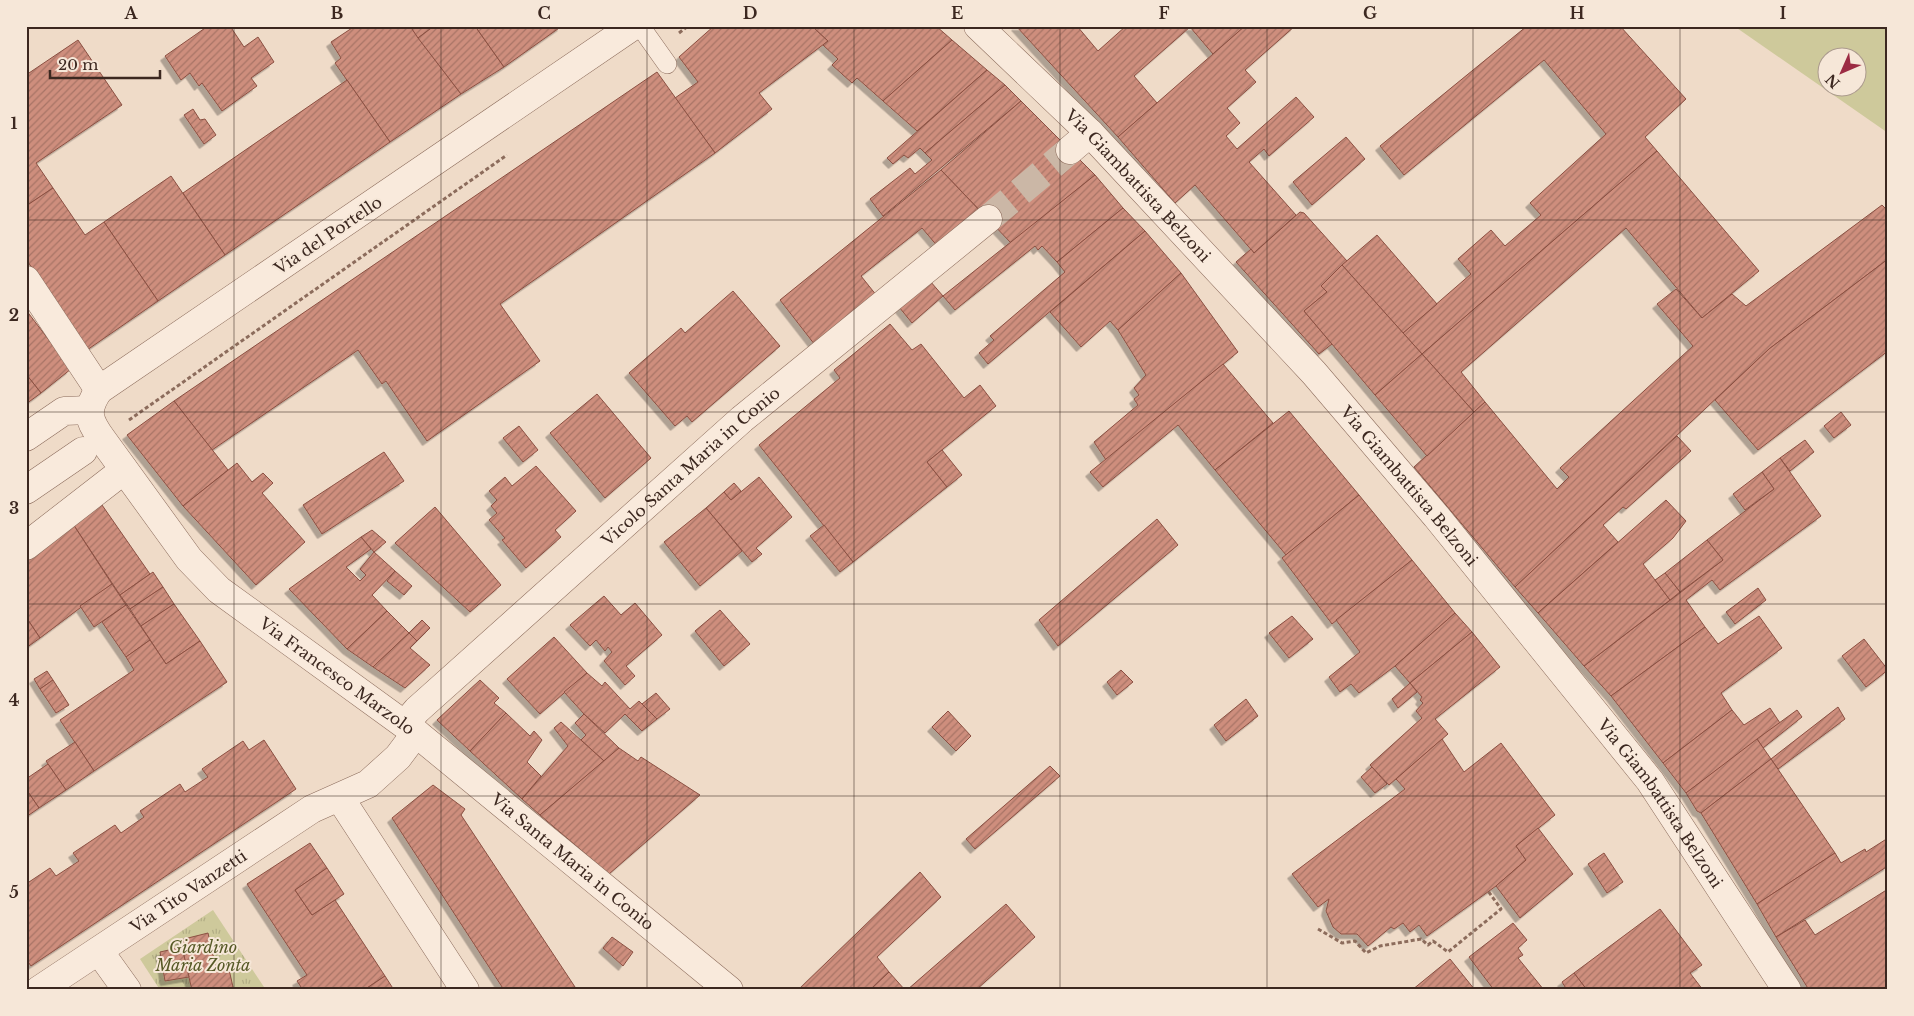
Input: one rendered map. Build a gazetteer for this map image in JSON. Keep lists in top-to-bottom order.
{
  "streets": {
    "street": [
      "Via Giambattista Belzoni",
      "Via del Portello",
      "Vicolo Santa Maria in Conio",
      "Via Francesco Marzolo",
      "Via Santa Maria in Conio",
      "Via Tito Vanzetti"
    ]
  },
  "crossings": [
    ["Via del Portello", "Via Francesco Marzolo"],
    ["Vicolo Santa Maria in Conio", "Via Francesco Marzolo"],
    ["Vicolo Santa Maria in Conio", "Via Santa Maria in Conio"],
    ["Via Francesco Marzolo", "Via Santa Maria in Conio"],
    ["Via Francesco Marzolo", "Via Tito Vanzetti"]
  ],
  "parks": ["Giardino Maria Zonta"],
  "scale_bar": "20 m",
  "north": "bottom left",
  "grid": {
    "columns": [
      "A",
      "B",
      "C",
      "D",
      "E",
      "F",
      "G",
      "H",
      "I"
    ],
    "rows": [
      "1",
      "2",
      "3",
      "4",
      "5"
    ]
  }
}
